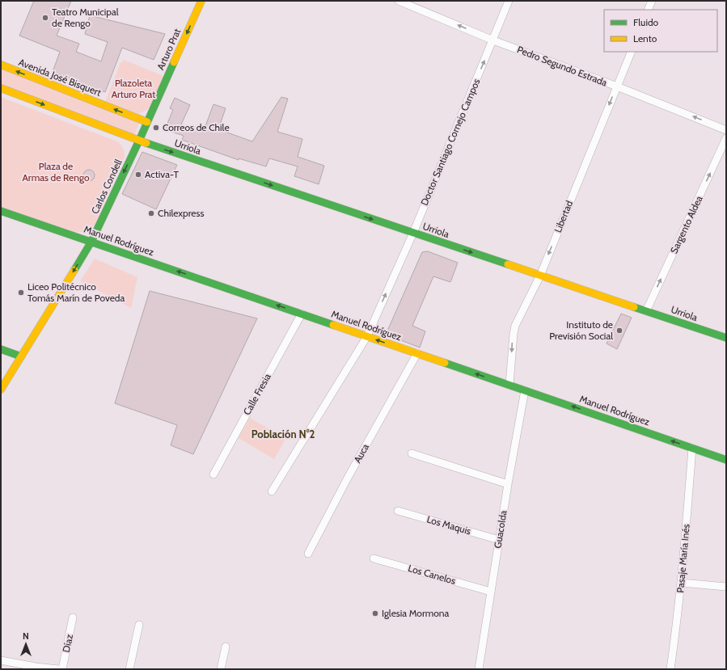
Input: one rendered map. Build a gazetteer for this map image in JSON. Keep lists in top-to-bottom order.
{
  "streets": {
    "main road": [
      "Arturo Prat",
      "Avenida José Bisquert",
      "Urriola",
      "Carlos Condell",
      "Manuel Rodríguez"
    ],
    "street": [
      "Pedro Segundo Estrada",
      "Doctor Santiago Cornejo Campos",
      "Libertad",
      "Sargento Aldea",
      "Calle Fresia",
      "Auca",
      "Los Maquis",
      "Guacolda",
      "Pasaje María Inés",
      "Los Canelos",
      "Díaz"
    ]
  },
  "crossings": [
    ["Arturo Prat", "Avenida José Bisquert"],
    ["Arturo Prat", "Urriola"],
    ["Arturo Prat", "Carlos Condell"],
    ["Pedro Segundo Estrada", "Doctor Santiago Cornejo Campos"],
    ["Pedro Segundo Estrada", "Libertad"],
    ["Doctor Santiago Cornejo Campos", "Urriola"],
    ["Doctor Santiago Cornejo Campos", "Manuel Rodríguez"],
    ["Urriola", "Carlos Condell"],
    ["Urriola", "Libertad"],
    ["Urriola", "Sargento Aldea"],
    ["Carlos Condell", "Manuel Rodríguez"],
    ["Libertad", "Manuel Rodríguez"],
    ["Manuel Rodríguez", "Calle Fresia"],
    ["Manuel Rodríguez", "Auca"],
    ["Manuel Rodríguez", "Guacolda"],
    ["Manuel Rodríguez", "Pasaje María Inés"],
    ["Los Maquis", "Guacolda"],
    ["Guacolda", "Los Canelos"]
  ],
  "one_way": [
    "Arturo Prat",
    "Pedro Segundo Estrada",
    "Doctor Santiago Cornejo Campos",
    "Urriola",
    "Carlos Condell",
    "Libertad",
    "Sargento Aldea",
    "Manuel Rodríguez"
  ],
  "districts": ["Población N°2"],
  "parks": ["Plazoleta Arturo Prat", "Plaza de Armas de Rengo"],
  "places": [
    "Teatro Municipal de Rengo",
    "Correos de Chile",
    "Activa-T",
    "Chilexpress",
    "Liceo Politécnico Tomás Marín de Poveda",
    "Instituto de Previsión Social",
    "Iglesia Mormona"
  ],
  "legend": ["Fluido", "Lento"],
  "north": "top"
}
